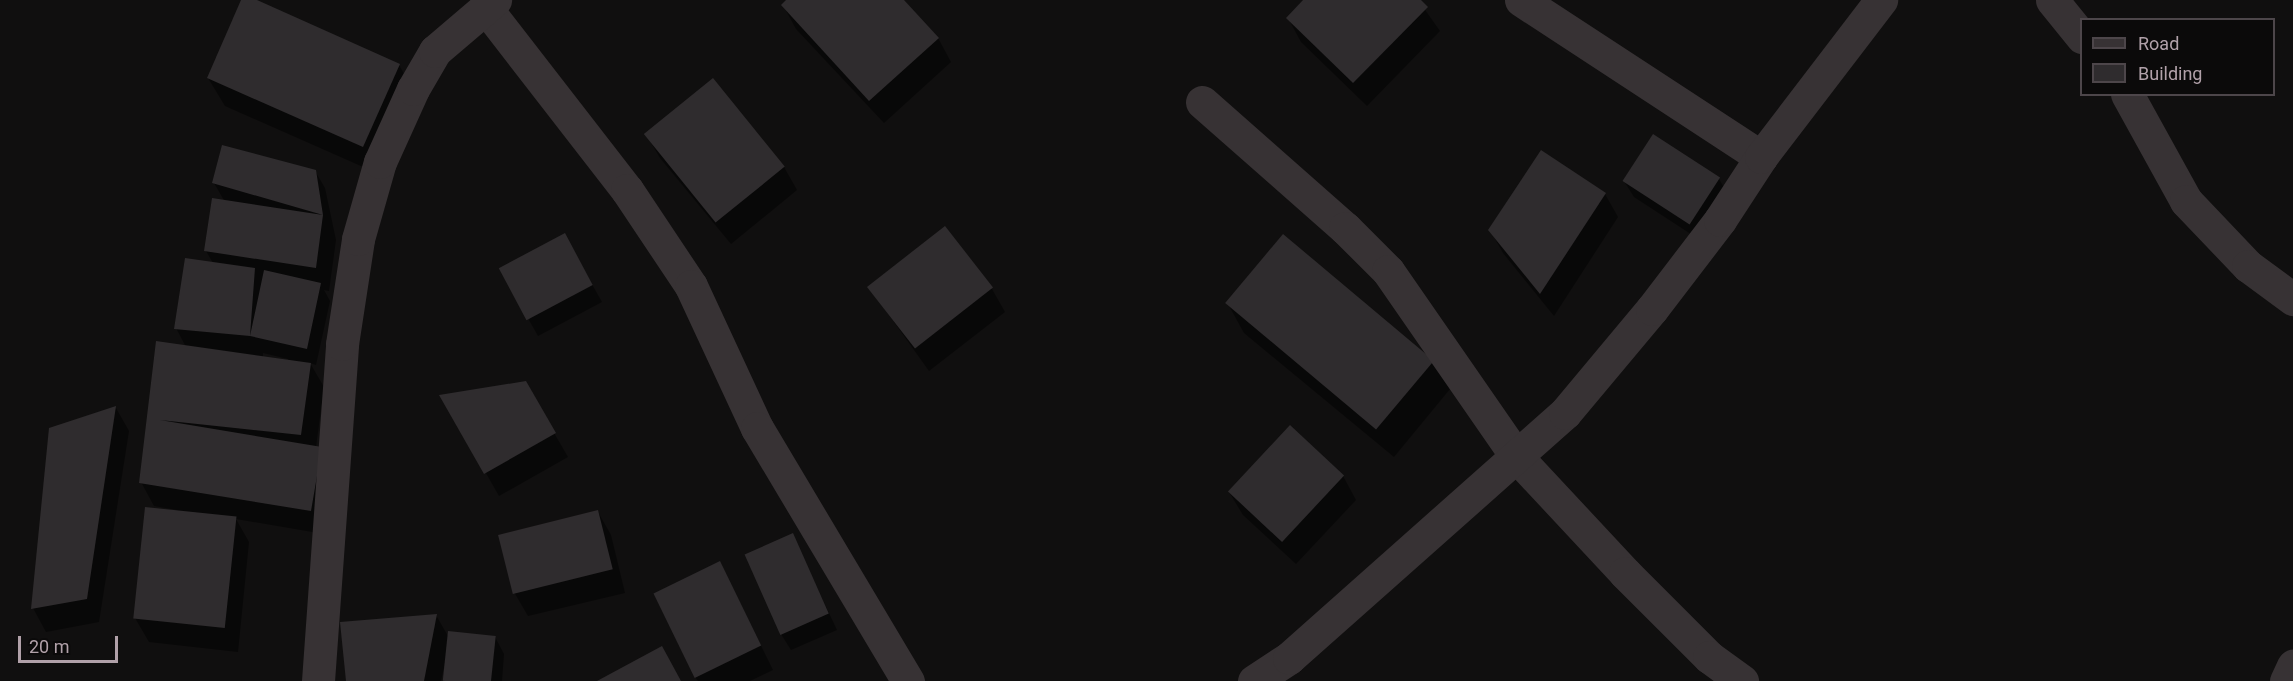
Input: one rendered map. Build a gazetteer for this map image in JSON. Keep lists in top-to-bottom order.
{
  "legend": ["Road", "Building"],
  "scale_bar": "20 m"
}
